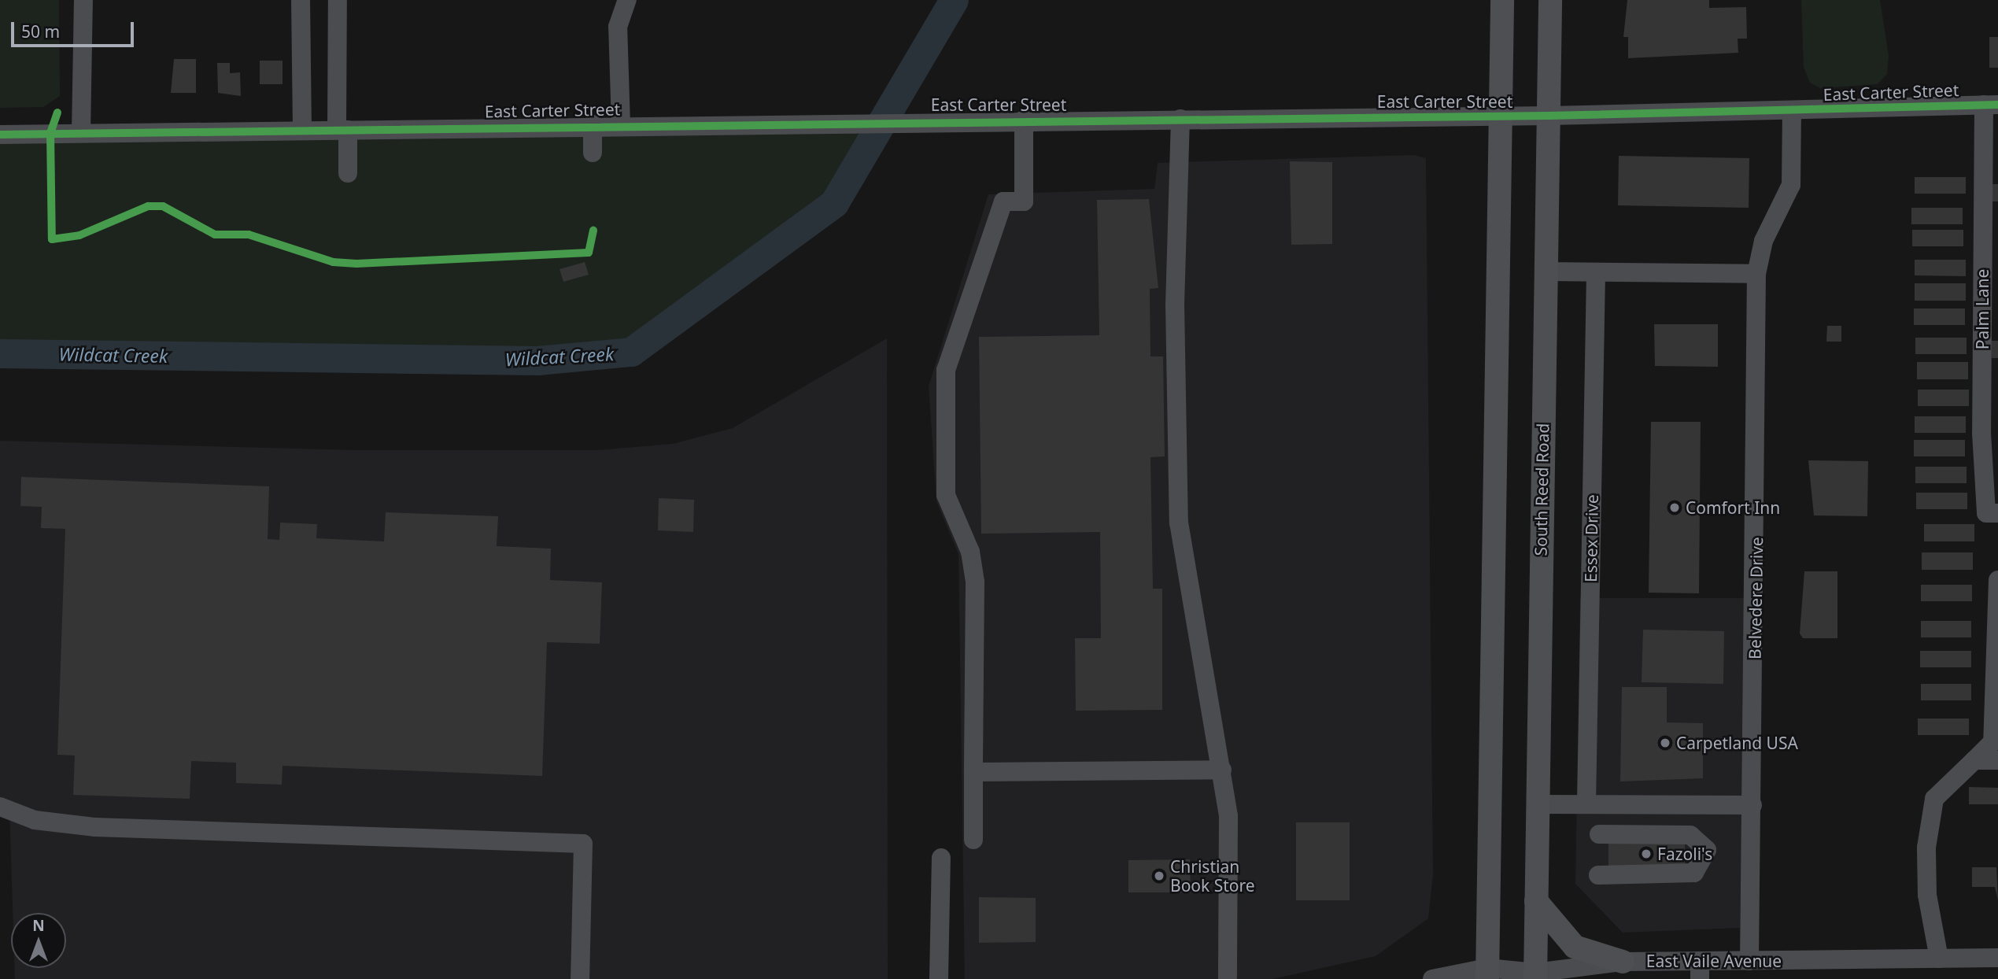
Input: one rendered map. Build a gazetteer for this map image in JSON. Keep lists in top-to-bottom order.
{
  "streets": {
    "main road": ["South Reed Road"],
    "street": [
      "East Carter Street",
      "Palm Lane",
      "Essex Drive",
      "Belvedere Drive",
      "East Vaile Avenue"
    ]
  },
  "crossings": [
    ["East Carter Street", "Palm Lane"],
    ["East Carter Street", "South Reed Road"],
    ["East Carter Street", "Belvedere Drive"],
    ["South Reed Road", "East Vaile Avenue"],
    ["Belvedere Drive", "East Vaile Avenue"]
  ],
  "water": ["Wildcat Creek"],
  "places": [
    "Comfort Inn",
    "Carpetland USA",
    "Fazoli's",
    "Christian Book Store"
  ],
  "scale_bar": "50 m",
  "north": "top"
}
